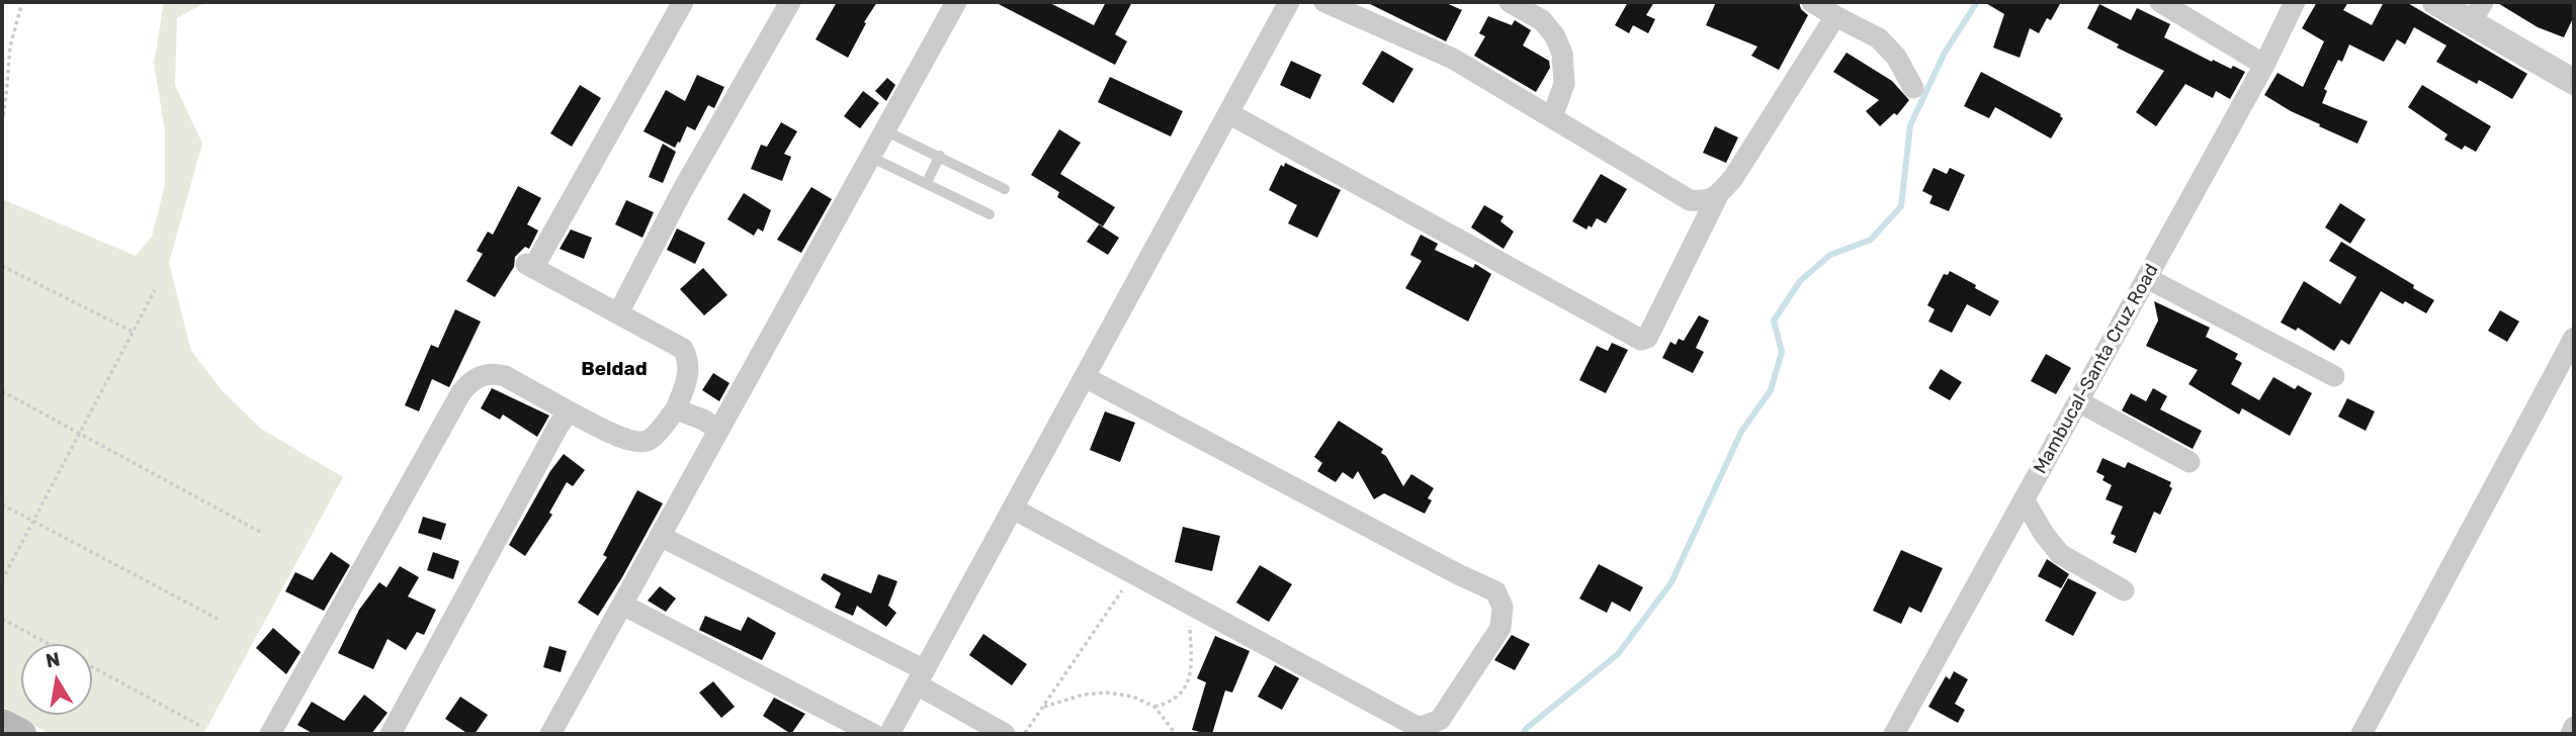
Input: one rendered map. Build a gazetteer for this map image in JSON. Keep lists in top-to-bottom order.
{
  "streets": {
    "street": ["Mambucal-Santa Cruz Road"]
  },
  "districts": ["Beldad"],
  "north": "top"
}
